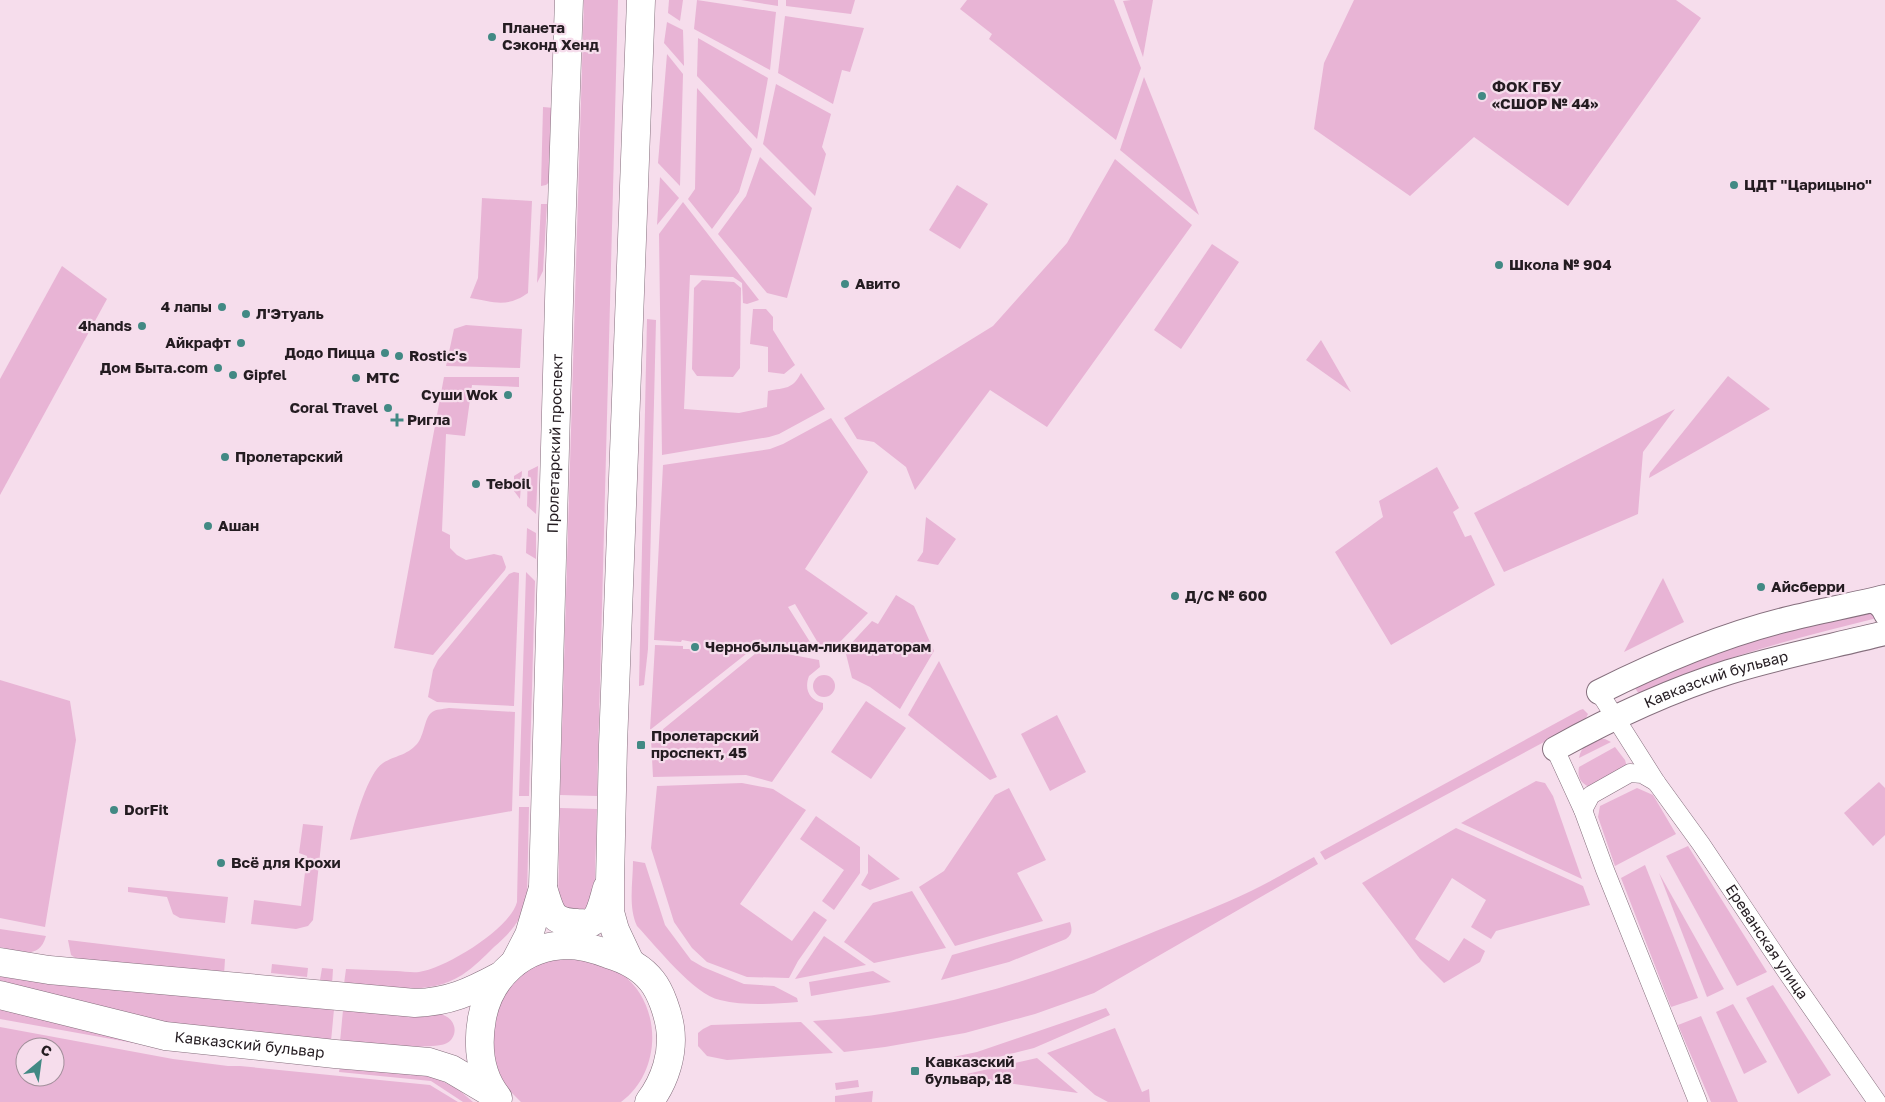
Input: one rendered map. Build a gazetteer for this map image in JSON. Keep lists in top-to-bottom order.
{
  "streets": {
    "main road": ["Пролетарский проспект", "Кавказский бульвар"],
    "street": ["Ереванская улица"]
  },
  "crossings": [
    ["Пролетарский проспект", "Кавказский бульвар"],
    ["Кавказский бульвар", "Ереванская улица"]
  ],
  "places": {
    "other": [
      "Планета Сэконд Хенд",
      "ФОК ГБУ «СШОР № 44»",
      "ЦДТ \"Царицыно\"",
      "Школа № 904",
      "Авито",
      "4 лапы",
      "Л'Этуаль",
      "4hands",
      "Айкрафт",
      "Додо Пицца",
      "Rostic's",
      "Дом Быта.com",
      "Gipfel",
      "МТС",
      "Суши Wok",
      "Coral Travel",
      "Пролетарский",
      "Teboil",
      "Ашан",
      "Айсберри",
      "Д/C № 600",
      "Чернобыльцам-ликвидаторам",
      "DorFit",
      "Всё для Крохи"
    ],
    "health": ["Ригла"],
    "transit": ["Пролетарский проспект, 45", "Кавказский бульвар, 18"]
  },
  "north": "top right"
}
